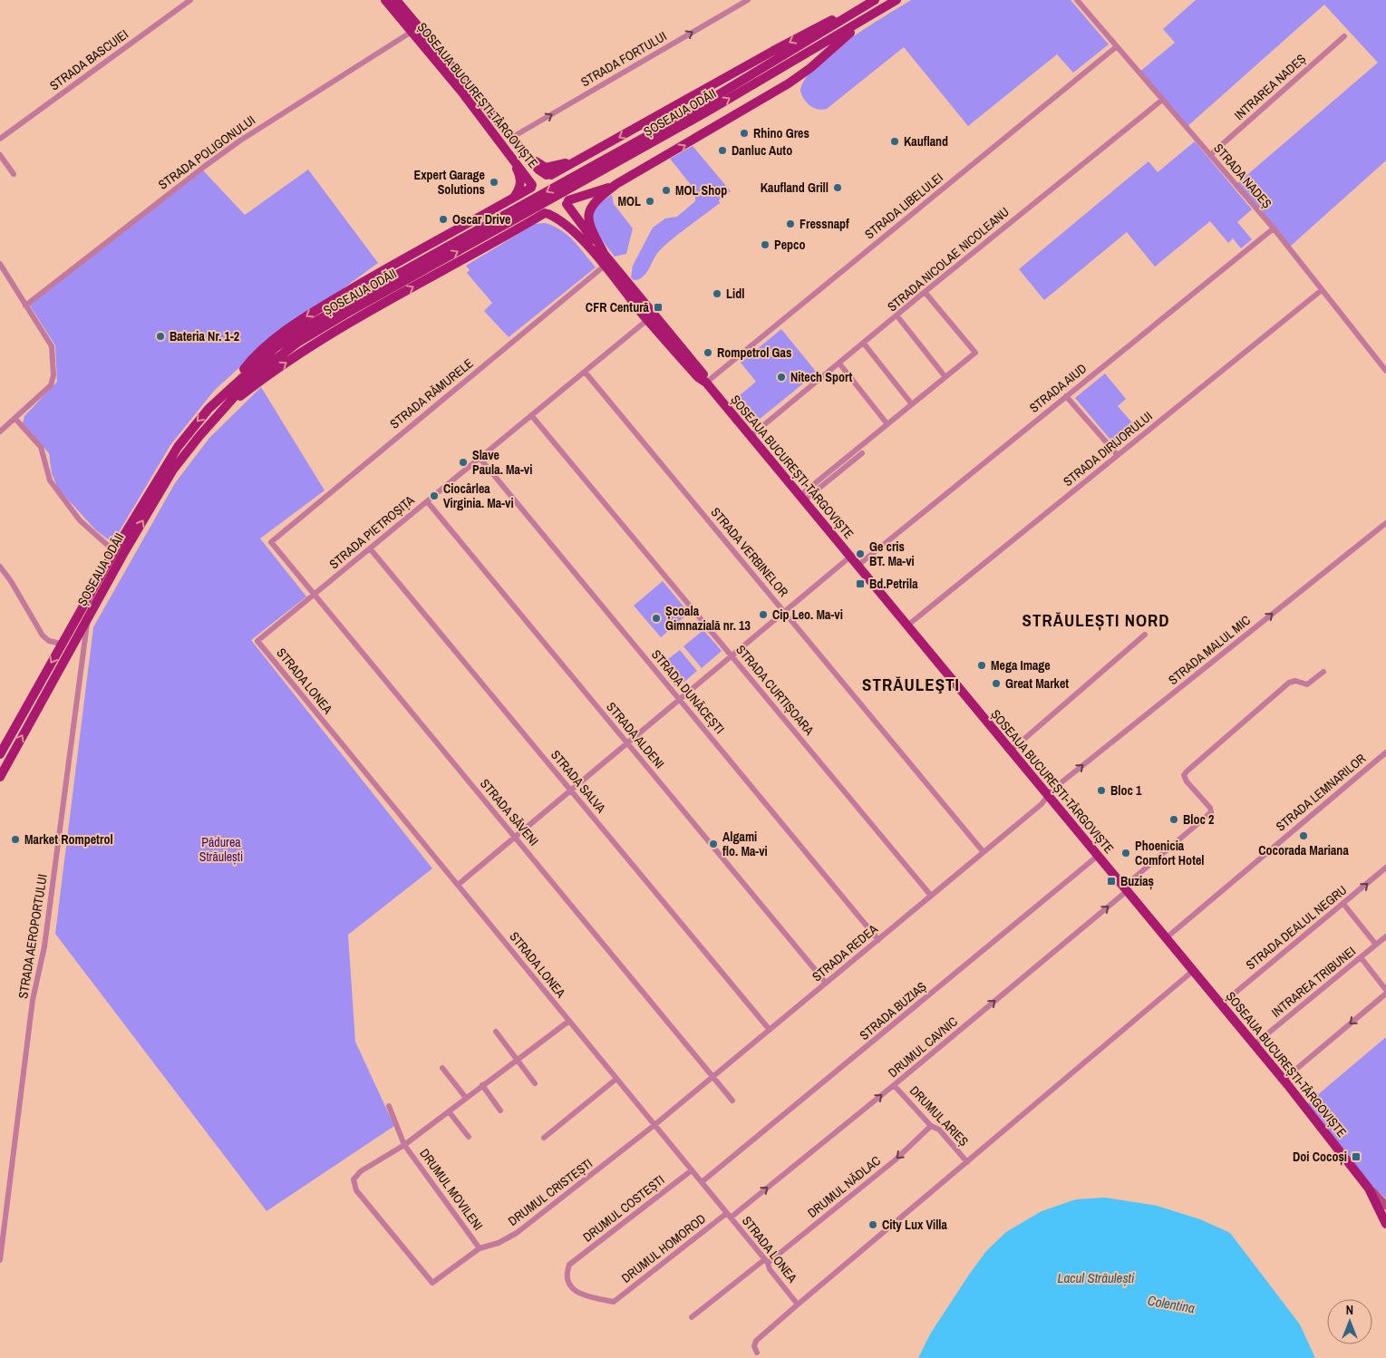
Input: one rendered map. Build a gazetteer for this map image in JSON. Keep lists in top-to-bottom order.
{
  "streets": {
    "main road": ["ȘOSEAUA BUCUREȘTI-TÂRGOVIȘTE", "ȘOSEAUA ODĂII"],
    "street": [
      "STRADA FORTULUI",
      "STRADA BASCUIEI",
      "INTRAREA NADEȘ",
      "STRADA POLIGONULUI",
      "STRADA NADEȘ",
      "STRADA LIBELULEI",
      "STRADA NICOLAE NICOLEANU",
      "STRADA AIUD",
      "STRADA RĂMURELE",
      "STRADA DIRIJORULUI",
      "STRADA PIETROȘIȚA",
      "STRADA VERBINELOR",
      "STRADA MALUL MIC",
      "STRADA LONEA",
      "STRADA CURTIȘOARA",
      "STRADA DUNĂCEȘTI",
      "STRADA ALDENI",
      "STRADA SALVA",
      "STRADA LEMNARILOR",
      "STRADA SĂVENI",
      "STRADA DEALUL NEGRU",
      "STRADA AEROPORTULUI",
      "STRADA REDEA",
      "INTRAREA TRIBUNEI",
      "STRADA BUZIAȘ",
      "DRUMUL CAVNIC",
      "DRUMUL ARIEȘ",
      "DRUMUL NĂDLAC",
      "DRUMUL MOVILENI",
      "DRUMUL CRISTEȘTI",
      "DRUMUL COSTEȘTI",
      "DRUMUL HOMOROD"
    ]
  },
  "crossings": [
    ["STRADA FORTULUI", "ȘOSEAUA BUCUREȘTI-TÂRGOVIȘTE"],
    ["INTRAREA NADEȘ", "STRADA NADEȘ"],
    ["ȘOSEAUA BUCUREȘTI-TÂRGOVIȘTE", "STRADA POLIGONULUI"],
    ["ȘOSEAUA BUCUREȘTI-TÂRGOVIȘTE", "STRADA LIBELULEI"],
    ["ȘOSEAUA BUCUREȘTI-TÂRGOVIȘTE", "STRADA NICOLAE NICOLEANU"],
    ["ȘOSEAUA BUCUREȘTI-TÂRGOVIȘTE", "STRADA AIUD"],
    ["ȘOSEAUA BUCUREȘTI-TÂRGOVIȘTE", "STRADA RĂMURELE"],
    ["ȘOSEAUA BUCUREȘTI-TÂRGOVIȘTE", "STRADA DIRIJORULUI"],
    ["ȘOSEAUA BUCUREȘTI-TÂRGOVIȘTE", "STRADA PIETROȘIȚA"],
    ["ȘOSEAUA BUCUREȘTI-TÂRGOVIȘTE", "STRADA MALUL MIC"],
    ["ȘOSEAUA BUCUREȘTI-TÂRGOVIȘTE", "STRADA LEMNARILOR"],
    ["ȘOSEAUA BUCUREȘTI-TÂRGOVIȘTE", "STRADA DEALUL NEGRU"],
    ["ȘOSEAUA BUCUREȘTI-TÂRGOVIȘTE", "STRADA REDEA"],
    ["ȘOSEAUA BUCUREȘTI-TÂRGOVIȘTE", "INTRAREA TRIBUNEI"],
    ["ȘOSEAUA BUCUREȘTI-TÂRGOVIȘTE", "STRADA BUZIAȘ"],
    ["ȘOSEAUA BUCUREȘTI-TÂRGOVIȘTE", "DRUMUL CAVNIC"],
    ["ȘOSEAUA ODĂII", "STRADA AEROPORTULUI"],
    ["STRADA NADEȘ", "STRADA LIBELULEI"],
    ["STRADA NADEȘ", "STRADA NICOLAE NICOLEANU"],
    ["STRADA NADEȘ", "STRADA AIUD"],
    ["STRADA NADEȘ", "STRADA DIRIJORULUI"],
    ["STRADA RĂMURELE", "STRADA SĂVENI"],
    ["STRADA PIETROȘIȚA", "STRADA VERBINELOR"],
    ["STRADA PIETROȘIȚA", "STRADA LONEA"],
    ["STRADA PIETROȘIȚA", "STRADA CURTIȘOARA"],
    ["STRADA PIETROȘIȚA", "STRADA DUNĂCEȘTI"],
    ["STRADA PIETROȘIȚA", "STRADA ALDENI"],
    ["STRADA PIETROȘIȚA", "STRADA SALVA"],
    ["STRADA PIETROȘIȚA", "STRADA SĂVENI"],
    ["STRADA VERBINELOR", "STRADA REDEA"],
    ["STRADA MALUL MIC", "STRADA REDEA"],
    ["STRADA LONEA", "STRADA REDEA"],
    ["STRADA LONEA", "STRADA BUZIAȘ"],
    ["STRADA LONEA", "DRUMUL CAVNIC"],
    ["STRADA LONEA", "DRUMUL NĂDLAC"],
    ["STRADA LONEA", "DRUMUL CRISTEȘTI"],
    ["STRADA LONEA", "DRUMUL COSTEȘTI"],
    ["STRADA LONEA", "DRUMUL HOMOROD"],
    ["STRADA CURTIȘOARA", "STRADA REDEA"],
    ["STRADA DUNĂCEȘTI", "STRADA REDEA"],
    ["STRADA ALDENI", "STRADA REDEA"],
    ["STRADA SALVA", "STRADA REDEA"],
    ["STRADA SĂVENI", "STRADA REDEA"],
    ["STRADA REDEA", "DRUMUL CRISTEȘTI"],
    ["DRUMUL CAVNIC", "DRUMUL ARIEȘ"],
    ["DRUMUL CAVNIC", "DRUMUL HOMOROD"],
    ["DRUMUL ARIEȘ", "DRUMUL NĂDLAC"],
    ["DRUMUL MOVILENI", "DRUMUL CRISTEȘTI"],
    ["DRUMUL COSTEȘTI", "DRUMUL HOMOROD"]
  ],
  "one_way": ["STRADA FORTULUI", "STRADA MALUL MIC", "DRUMUL CAVNIC"],
  "districts": ["STRĂULEȘTI NORD", "STRĂULEŞTI"],
  "water": ["Lacul Străulești", "Colentina"],
  "parks": ["Pădurea Străulești"],
  "places": {
    "other": [
      "Rhino Gres",
      "Kaufland",
      "Danluc Auto",
      "Expert Garage Solutions",
      "Kaufland Grill",
      "MOL Shop",
      "MOL",
      "Oscar Drive",
      "Fressnapf",
      "Pepco",
      "Lidl",
      "Bateria Nr. 1-2",
      "Rompetrol Gas",
      "Nitech Sport",
      "Slave Paula. Ma-vi",
      "Ciocârlea Virginia. Ma-vi",
      "Ge cris BT. Ma-vi",
      "Cip Leo. Ma-vi",
      "Școala Gimnazială nr. 13",
      "Mega Image",
      "Great Market",
      "Bloc 1",
      "Bloc 2",
      "Cocorada Mariana",
      "Market Rompetrol",
      "Algami flo. Ma-vi",
      "Phoenicia Comfort Hotel",
      "City Lux Villa"
    ],
    "transit": [
      "CFR Centură",
      "Bd.Petrila",
      "Buziaș",
      "Doi Cocoși"
    ]
  },
  "north": "top"
}
